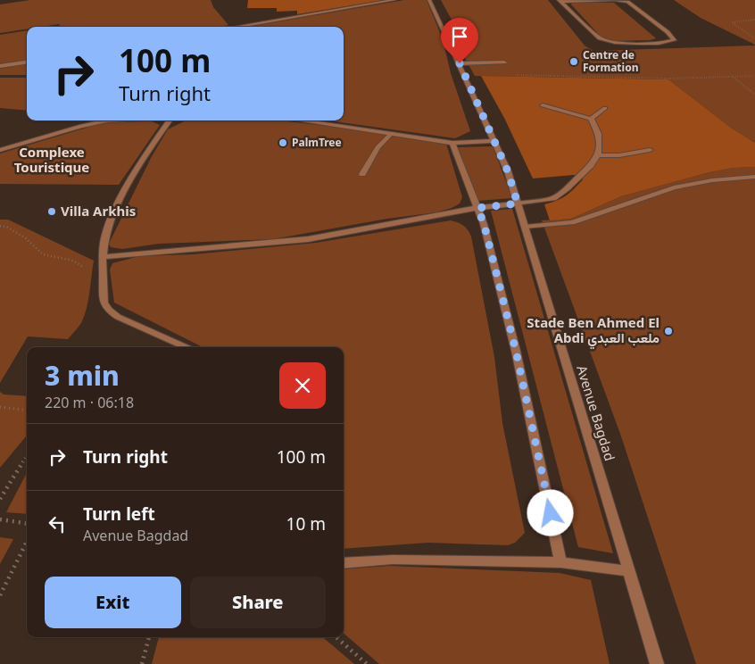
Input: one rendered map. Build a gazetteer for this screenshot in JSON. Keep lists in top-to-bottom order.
{
  "streets": {
    "street": ["Avenue Bagdad"]
  },
  "districts": ["Complexe Touristique"],
  "places": [
    "Centre de Formation",
    "PalmTree",
    "Villa Arkhis",
    "Stade Ben Ahmed El Abdi ملعب العبدي"
  ],
  "page": {
    "turn": ["100 m", "Turn right"],
    "heading": ["3 min", "220 m · 06:18"],
    "list": [
      {
        "name": "Turn right",
        "value": "100 m"
      },
      {
        "name": "Turn left",
        "note": "Avenue Bagdad",
        "value": "10 m"
      }
    ],
    "buttons": ["Exit", "Share"]
  }
}
